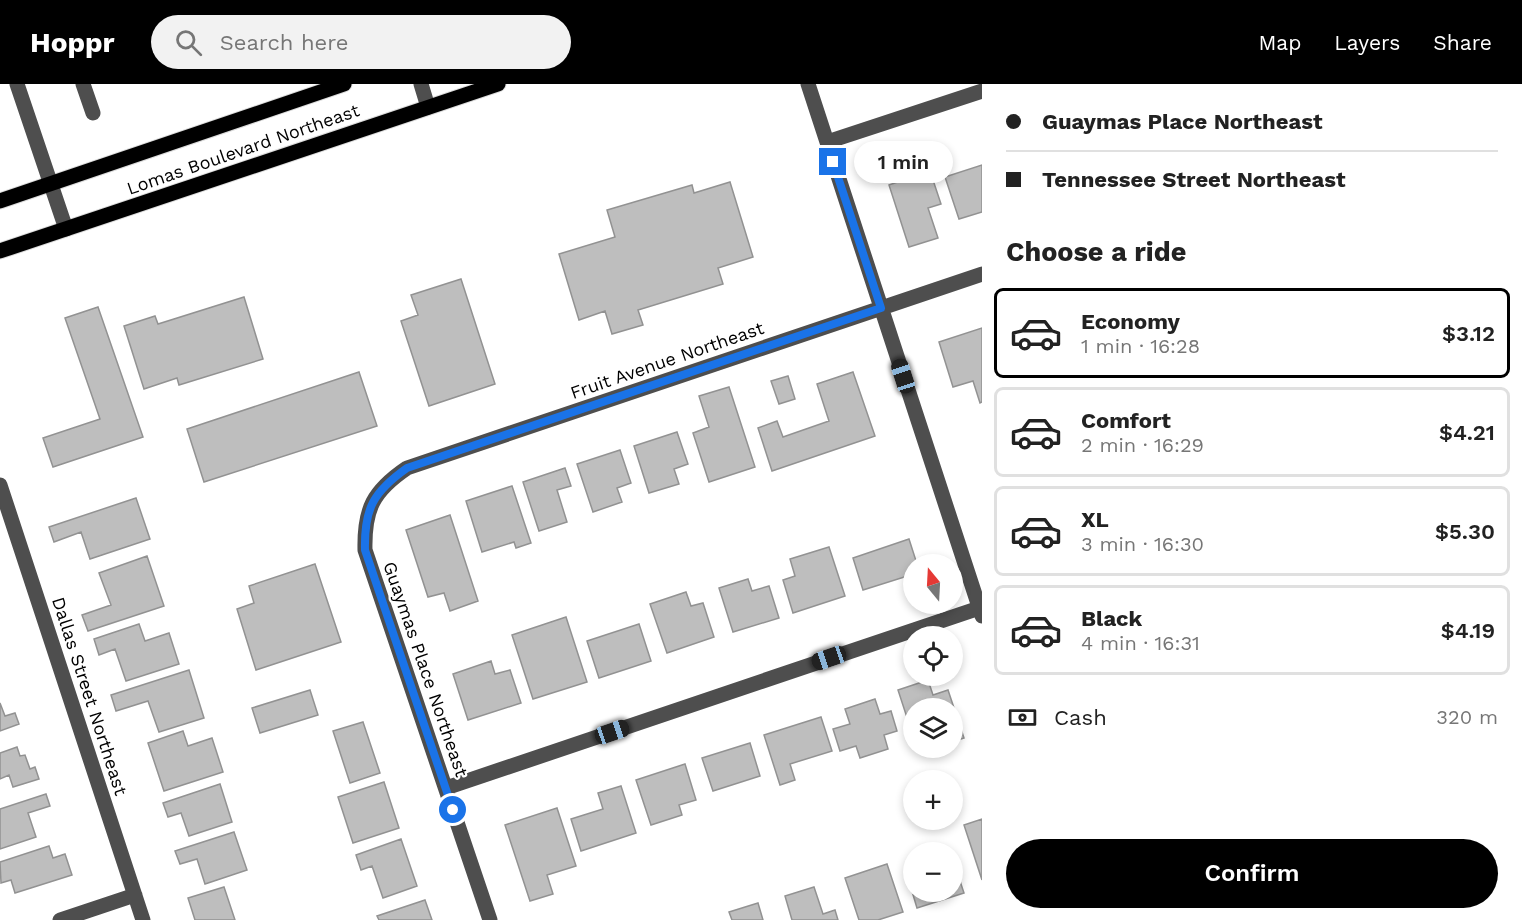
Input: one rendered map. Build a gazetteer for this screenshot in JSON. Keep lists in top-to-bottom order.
{
  "streets": {
    "main road": ["Lomas Boulevard Northeast"],
    "street": ["Fruit Avenue Northeast", "Guaymas Place Northeast", "Dallas Street Northeast"]
  },
  "crossings": [
    ["Fruit Avenue Northeast", "Guaymas Place Northeast"]
  ],
  "north": "top",
  "page": {
    "header": "Hoppr",
    "search": "Search here",
    "nav": ["Map", "Layers", "Share"],
    "banner": ["Guaymas Place Northeast", "Tennessee Street Northeast"],
    "bubble": "1 min",
    "heading": "Choose a ride",
    "list": [
      {
        "name": "Economy",
        "note": "1 min · 16:28",
        "value": "$3.12"
      },
      {
        "name": "Comfort",
        "note": "2 min · 16:29",
        "value": "$4.21"
      },
      {
        "name": "XL",
        "note": "3 min · 16:30",
        "value": "$5.30"
      },
      {
        "name": "Black",
        "note": "4 min · 16:31",
        "value": "$4.19"
      }
    ],
    "map_buttons": ["+", "−"],
    "pay": ["Cash", "320 m"],
    "buttons": "Confirm"
  }
}
